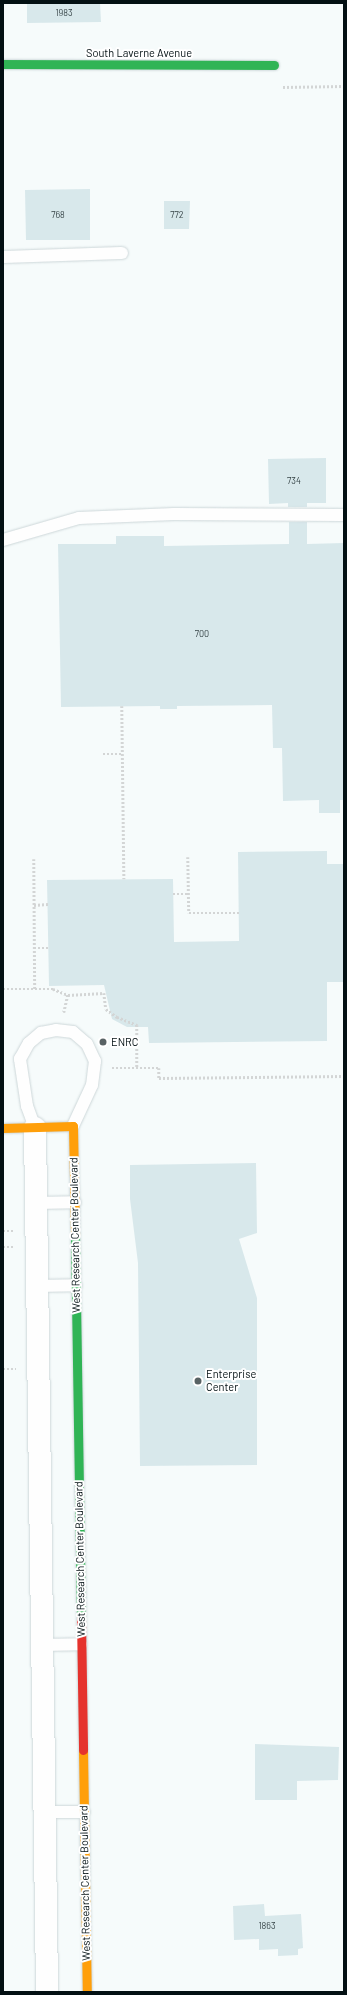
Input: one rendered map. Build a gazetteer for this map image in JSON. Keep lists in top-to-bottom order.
{
  "streets": {
    "street": ["South Laverne Avenue", "West Research Center Boulevard"]
  },
  "places": ["ENRC", "Enterprise Center"],
  "house_numbers": [
    "1983",
    "768",
    "772",
    "734",
    "700",
    "1863"
  ]
}
